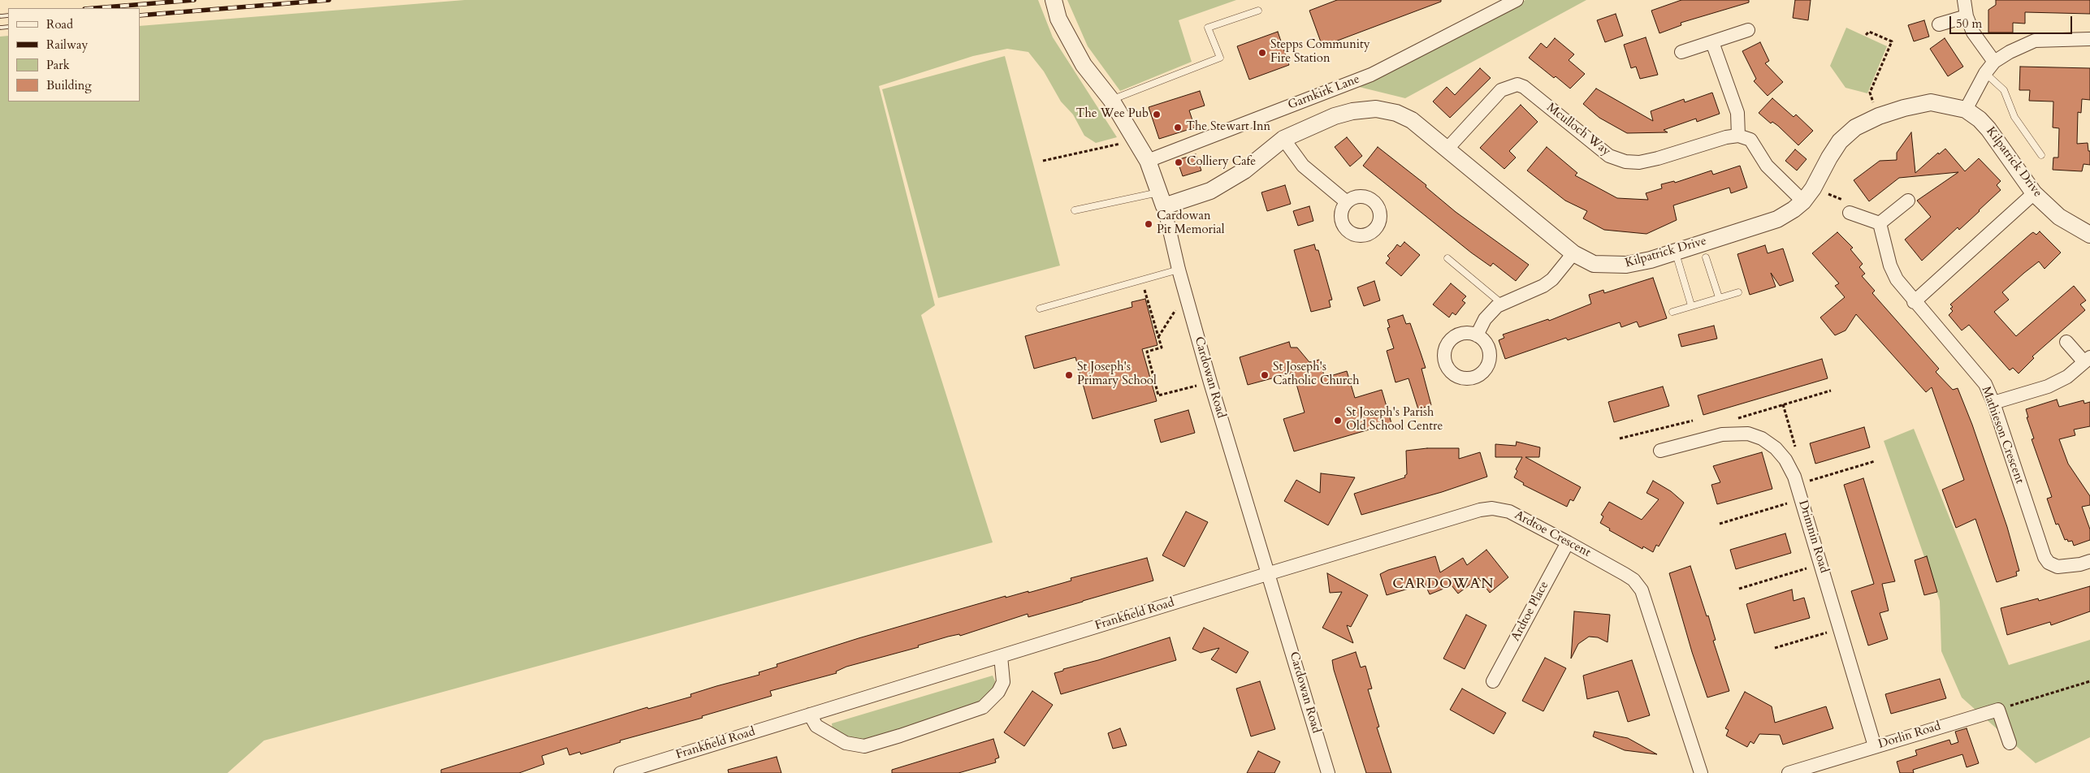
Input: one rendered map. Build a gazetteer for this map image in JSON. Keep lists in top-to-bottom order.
{
  "streets": {
    "street": [
      "Garnkirk Lane",
      "Mculloch Way",
      "Kilpatrick Drive",
      "Cardowan Road",
      "Mathieson Crescent",
      "Ardtoe Crescent",
      "Drimnin Road",
      "Ardtoe Place",
      "Frankfield Road",
      "Dorlin Road"
    ]
  },
  "crossings": [
    ["Garnkirk Lane", "Cardowan Road"],
    ["Mculloch Way", "Kilpatrick Drive"],
    ["Kilpatrick Drive", "Cardowan Road"],
    ["Cardowan Road", "Ardtoe Crescent"],
    ["Cardowan Road", "Frankfield Road"],
    ["Ardtoe Crescent", "Ardtoe Place"],
    ["Ardtoe Crescent", "Frankfield Road"],
    ["Drimnin Road", "Dorlin Road"]
  ],
  "districts": ["CARDOWAN"],
  "places": [
    "Stepps Community Fire Station",
    "The Wee Pub",
    "The Stewart Inn",
    "Colliery Cafe",
    "Cardowan Pit Memorial",
    "St Joseph's Primary School",
    "St Joseph's Catholic Church",
    "St Joseph's Parish Old School Centre"
  ],
  "legend": [
    "Road",
    "Railway",
    "Park",
    "Building"
  ],
  "scale_bar": "50 m"
}
